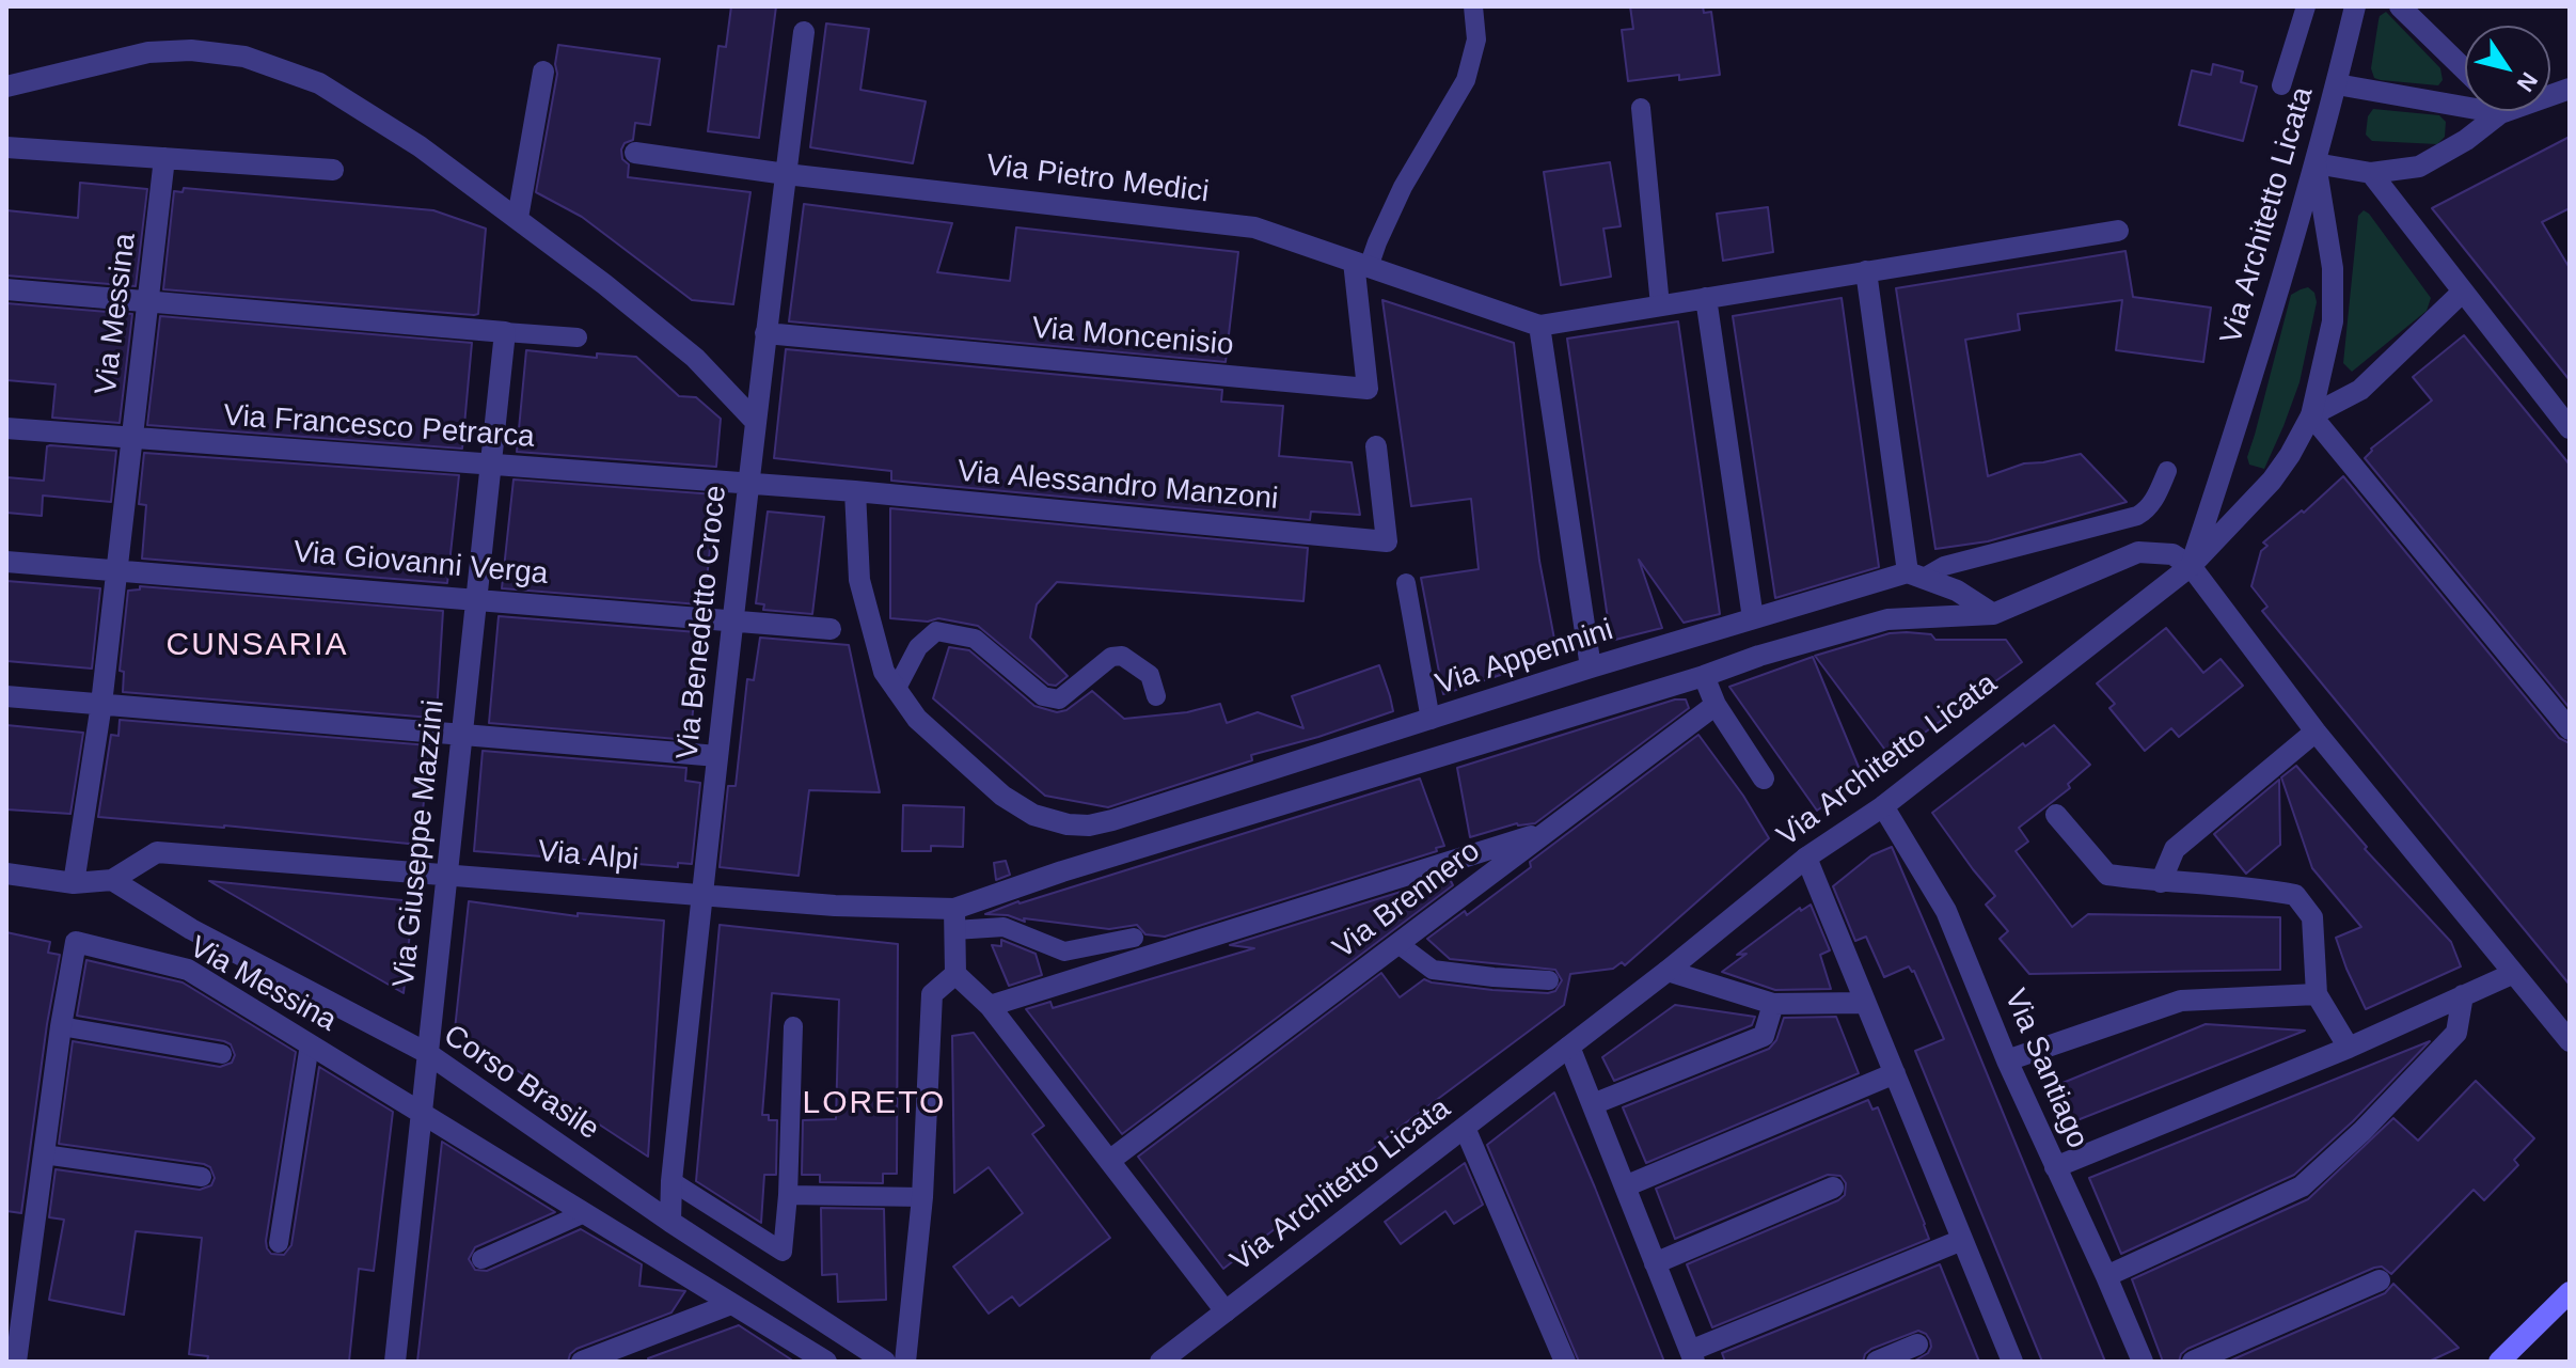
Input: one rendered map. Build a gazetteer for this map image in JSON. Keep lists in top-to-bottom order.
{
  "streets": {
    "street": [
      "Via Pietro Medici",
      "Via Architetto Licata",
      "Via Messina",
      "Via Moncenisio",
      "Via Francesco Petrarca",
      "Via Alessandro Manzoni",
      "Via Giovanni Verga",
      "Via Benedetto Croce",
      "Via Appennini",
      "Via Giuseppe Mazzini",
      "Via Alpi",
      "Via Brennero",
      "Via Santiago",
      "Corso Brasile"
    ]
  },
  "crossings": [
    ["Via Pietro Medici", "Via Moncenisio"],
    ["Via Pietro Medici", "Via Benedetto Croce"],
    ["Via Architetto Licata", "Via Santiago"],
    ["Via Messina", "Via Francesco Petrarca"],
    ["Via Messina", "Via Giovanni Verga"],
    ["Via Messina", "Via Giuseppe Mazzini"],
    ["Via Moncenisio", "Via Benedetto Croce"],
    ["Via Francesco Petrarca", "Via Alessandro Manzoni"],
    ["Via Francesco Petrarca", "Via Benedetto Croce"],
    ["Via Francesco Petrarca", "Via Giuseppe Mazzini"],
    ["Via Alessandro Manzoni", "Via Benedetto Croce"],
    ["Via Giovanni Verga", "Via Benedetto Croce"],
    ["Via Giovanni Verga", "Via Giuseppe Mazzini"],
    ["Via Benedetto Croce", "Via Alpi"],
    ["Via Benedetto Croce", "Corso Brasile"],
    ["Via Giuseppe Mazzini", "Via Alpi"],
    ["Via Giuseppe Mazzini", "Corso Brasile"],
    ["Via Alpi", "Corso Brasile"]
  ],
  "districts": ["CUNSARIA", "LORETO"],
  "north": "bottom right"
}
